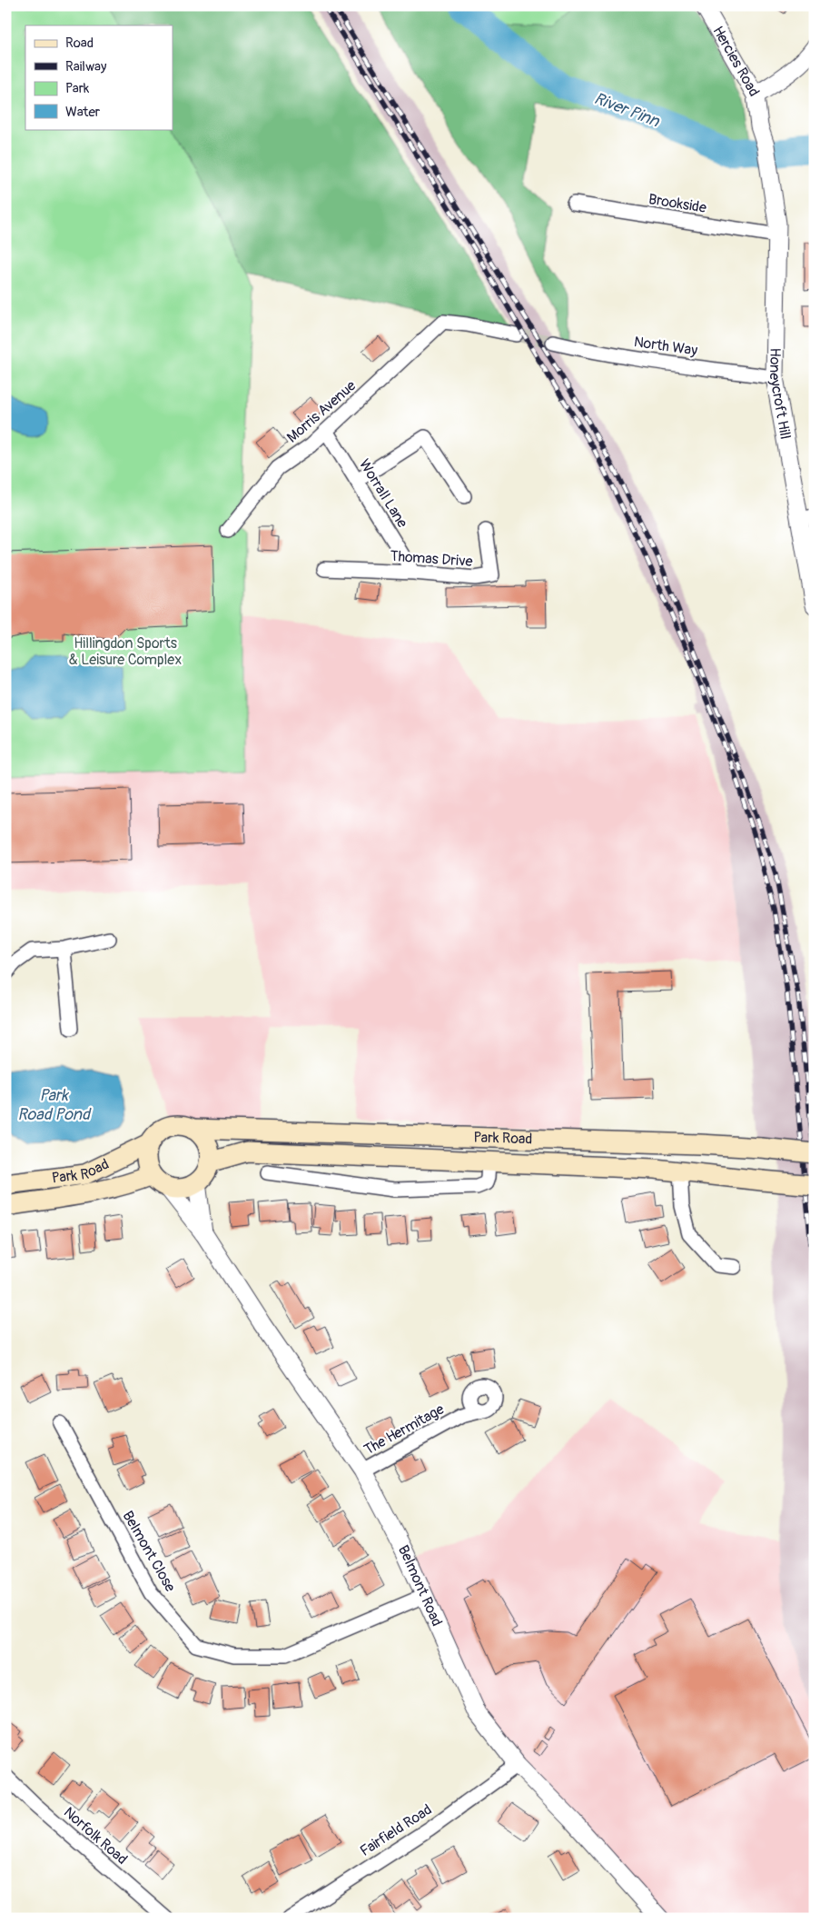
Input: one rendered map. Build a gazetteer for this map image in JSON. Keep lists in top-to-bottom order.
{
  "streets": {
    "main road": ["Park Road"],
    "street": [
      "Hercies Road",
      "Brookside",
      "North Way",
      "Honeycroft Hill",
      "Morris Avenue",
      "Worrall Lane",
      "Thomas Drive",
      "The Hermitage",
      "Belmont Close",
      "Belmont Road",
      "Fairfield Road",
      "Norfolk Road"
    ]
  },
  "crossings": [
    ["Hercies Road", "Honeycroft Hill"],
    ["Brookside", "Honeycroft Hill"],
    ["North Way", "Honeycroft Hill"],
    ["Morris Avenue", "Worrall Lane"],
    ["Worrall Lane", "Thomas Drive"],
    ["Park Road", "Belmont Road"],
    ["The Hermitage", "Belmont Road"],
    ["Belmont Close", "Belmont Road"],
    ["Belmont Road", "Fairfield Road"]
  ],
  "water": ["River Pinn", "Park Road Pond"],
  "parks": ["Hillingdon Sports & Leisure Complex"],
  "legend": [
    "Road",
    "Railway",
    "Park",
    "Water"
  ]
}
